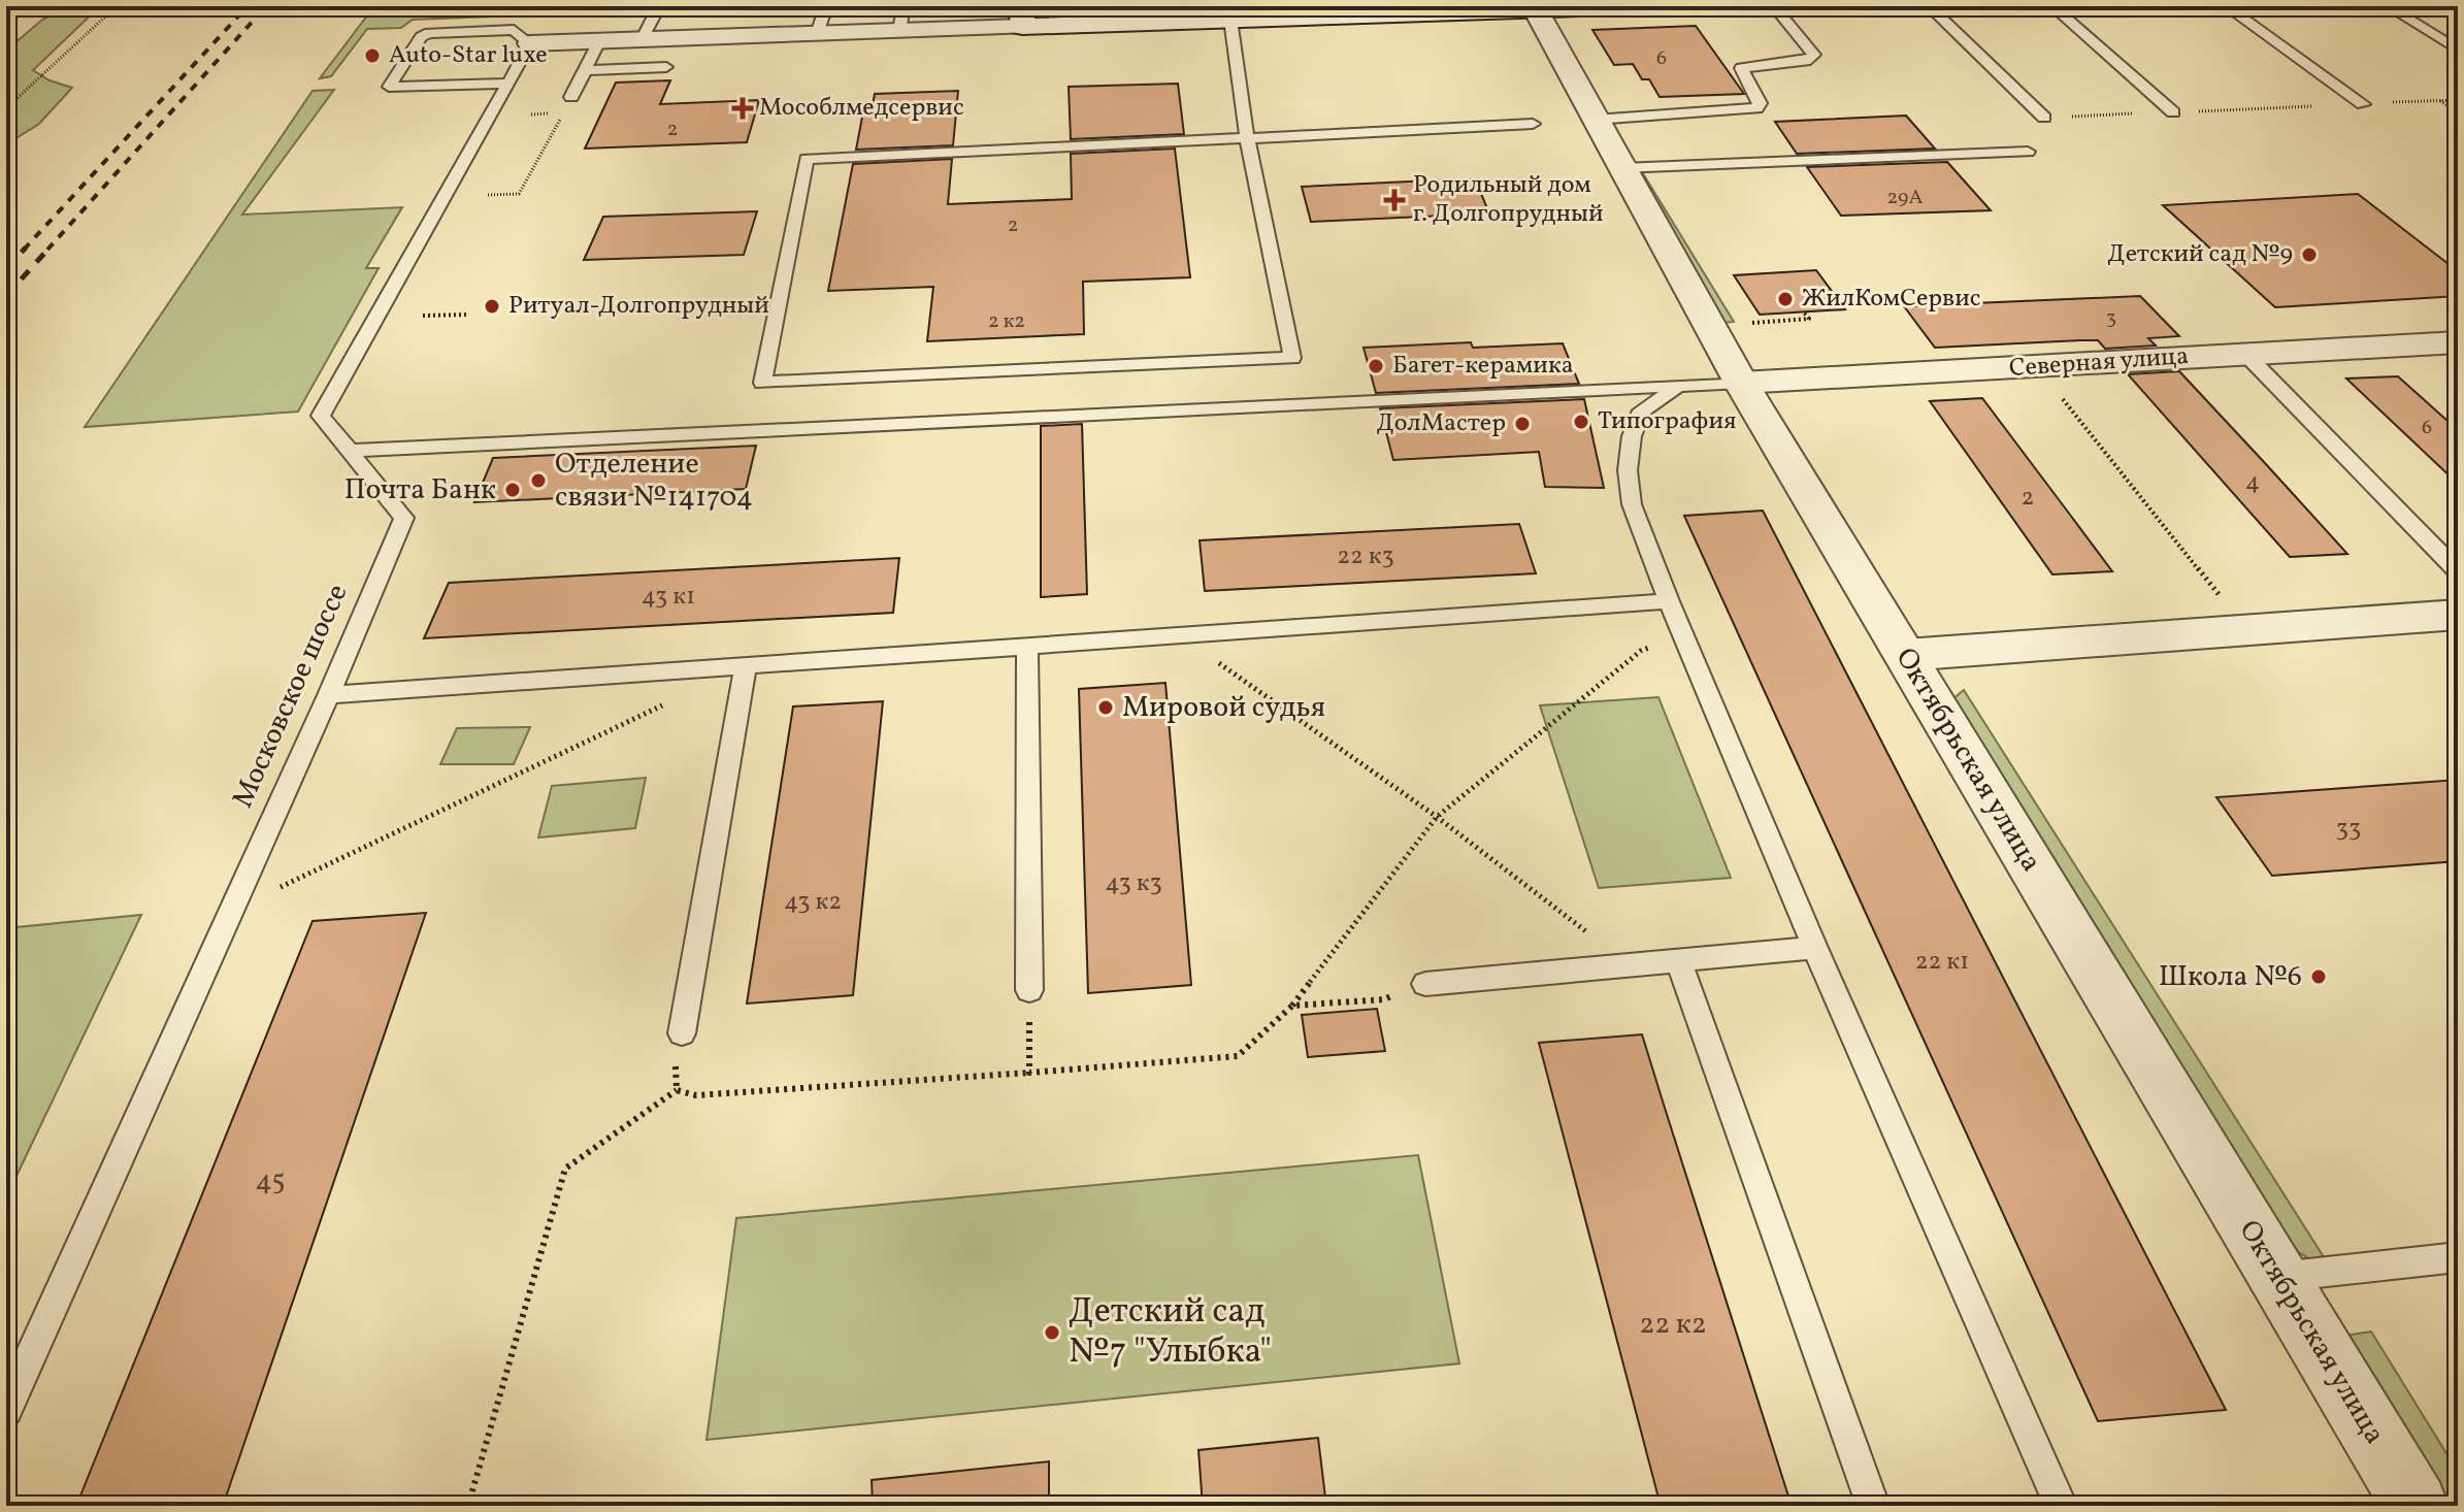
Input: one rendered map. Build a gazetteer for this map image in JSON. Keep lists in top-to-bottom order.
{
  "streets": {
    "street": ["Северная улица", "Октябрьская улица"],
    "lane": ["Московское шоссе"]
  },
  "crossings": [
    ["Северная улица", "Октябрьская улица"]
  ],
  "places": {
    "other": [
      "Auto-Star luxe",
      "Детский сад №9",
      "ЖилКомСервис",
      "Ритуал-Долгопрудный",
      "Багет-керамика",
      "Типография",
      "ДолМастер",
      "Отделение связи №141704",
      "Почта Банк",
      "Мировой судья",
      "Школа №6",
      "Детский сад №7 \"Улыбка\""
    ],
    "health": ["Мособлмедсервис", "Родильный дом г. Долгопрудный"]
  },
  "house_numbers": [
    "6",
    "2",
    "29А",
    "2",
    "3",
    "2 к2",
    "6",
    "4",
    "2",
    "22 к3",
    "43 к1",
    "33",
    "43 к3",
    "43 к2",
    "22 к1",
    "45",
    "22 к2"
  ]
}
